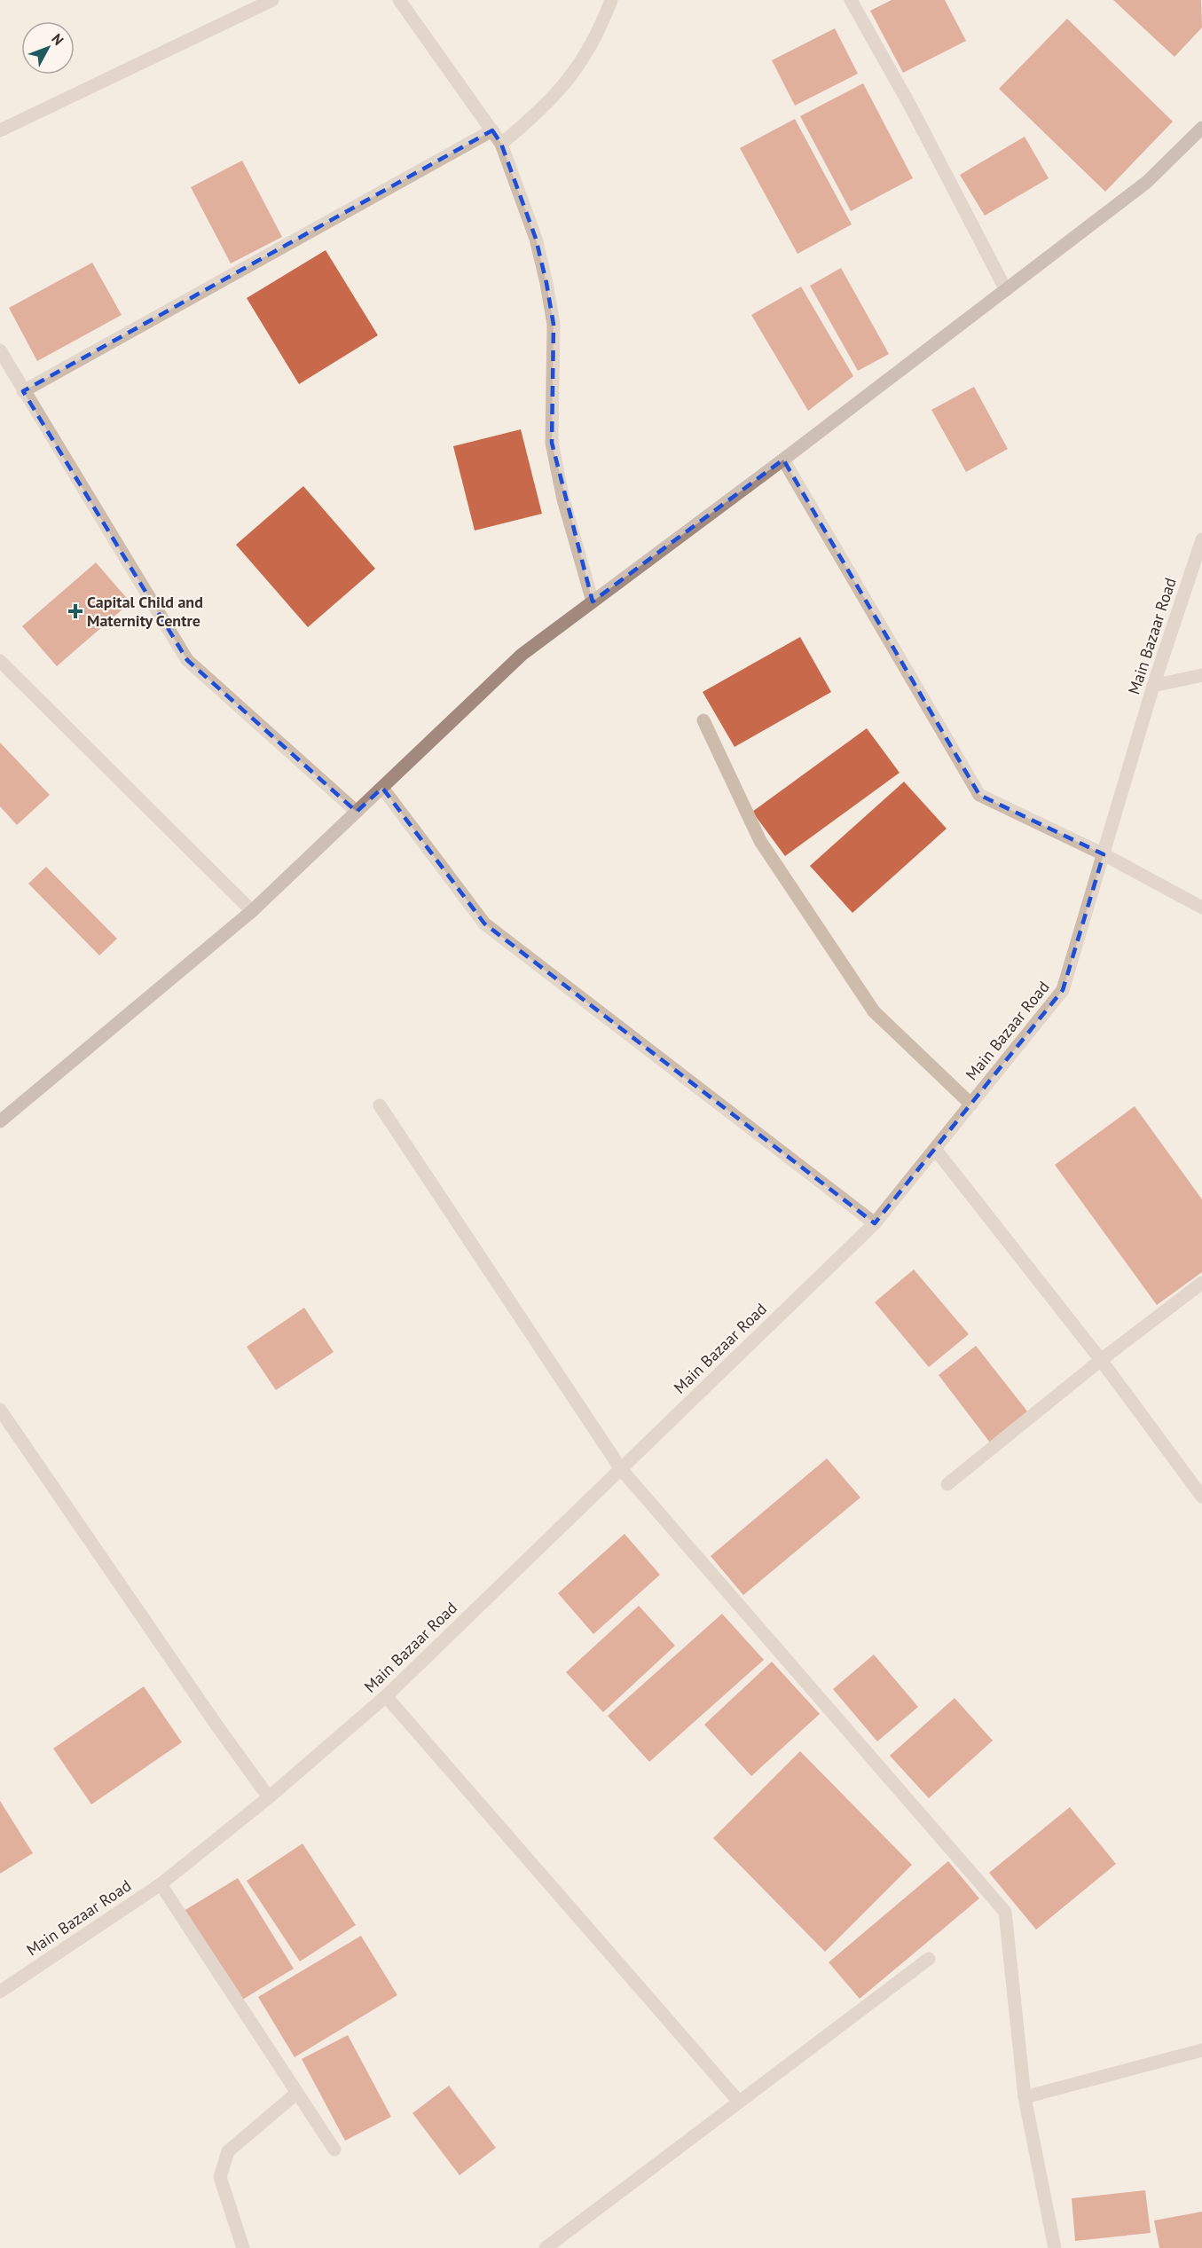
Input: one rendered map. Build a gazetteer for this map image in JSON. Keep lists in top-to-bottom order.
{
  "streets": {
    "street": ["Main Bazaar Road"]
  },
  "places": {
    "health": ["Capital Child and Maternity Centre"]
  },
  "north": "top right"
}
